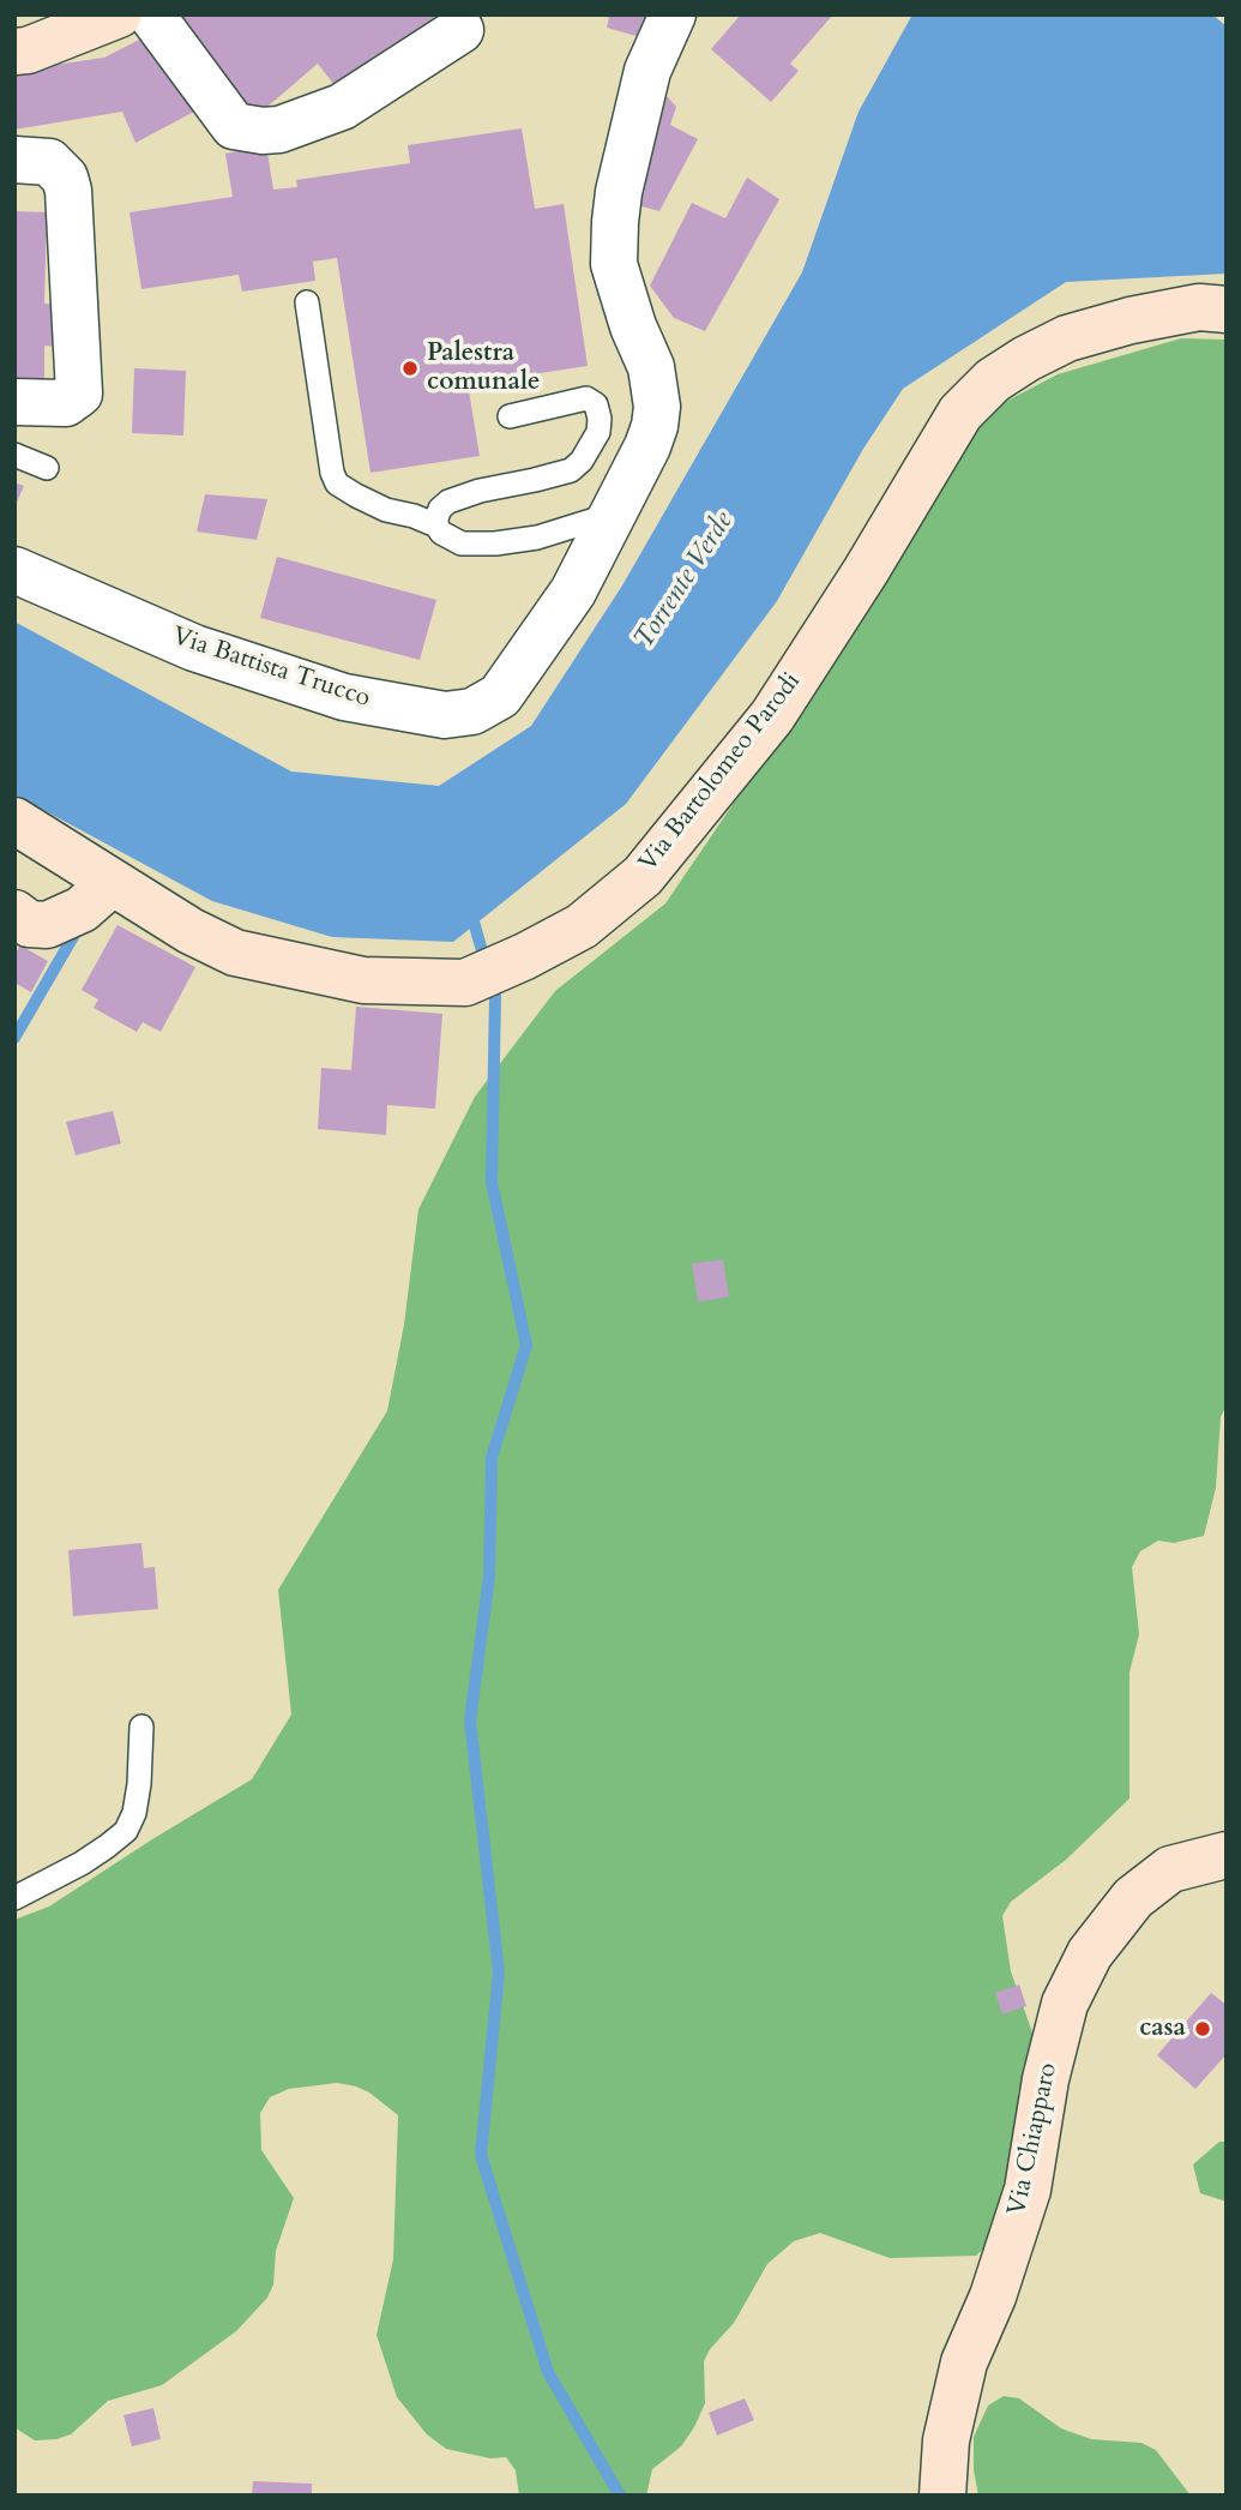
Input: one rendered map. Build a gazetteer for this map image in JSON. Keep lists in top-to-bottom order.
{
  "streets": {
    "main road": ["Via Bartolomeo Parodi", "Via Chiapparo"],
    "street": ["Via Battista Trucco"]
  },
  "water": ["Torrente Verde"],
  "places": ["Palestra comunale", "casa"]
}
